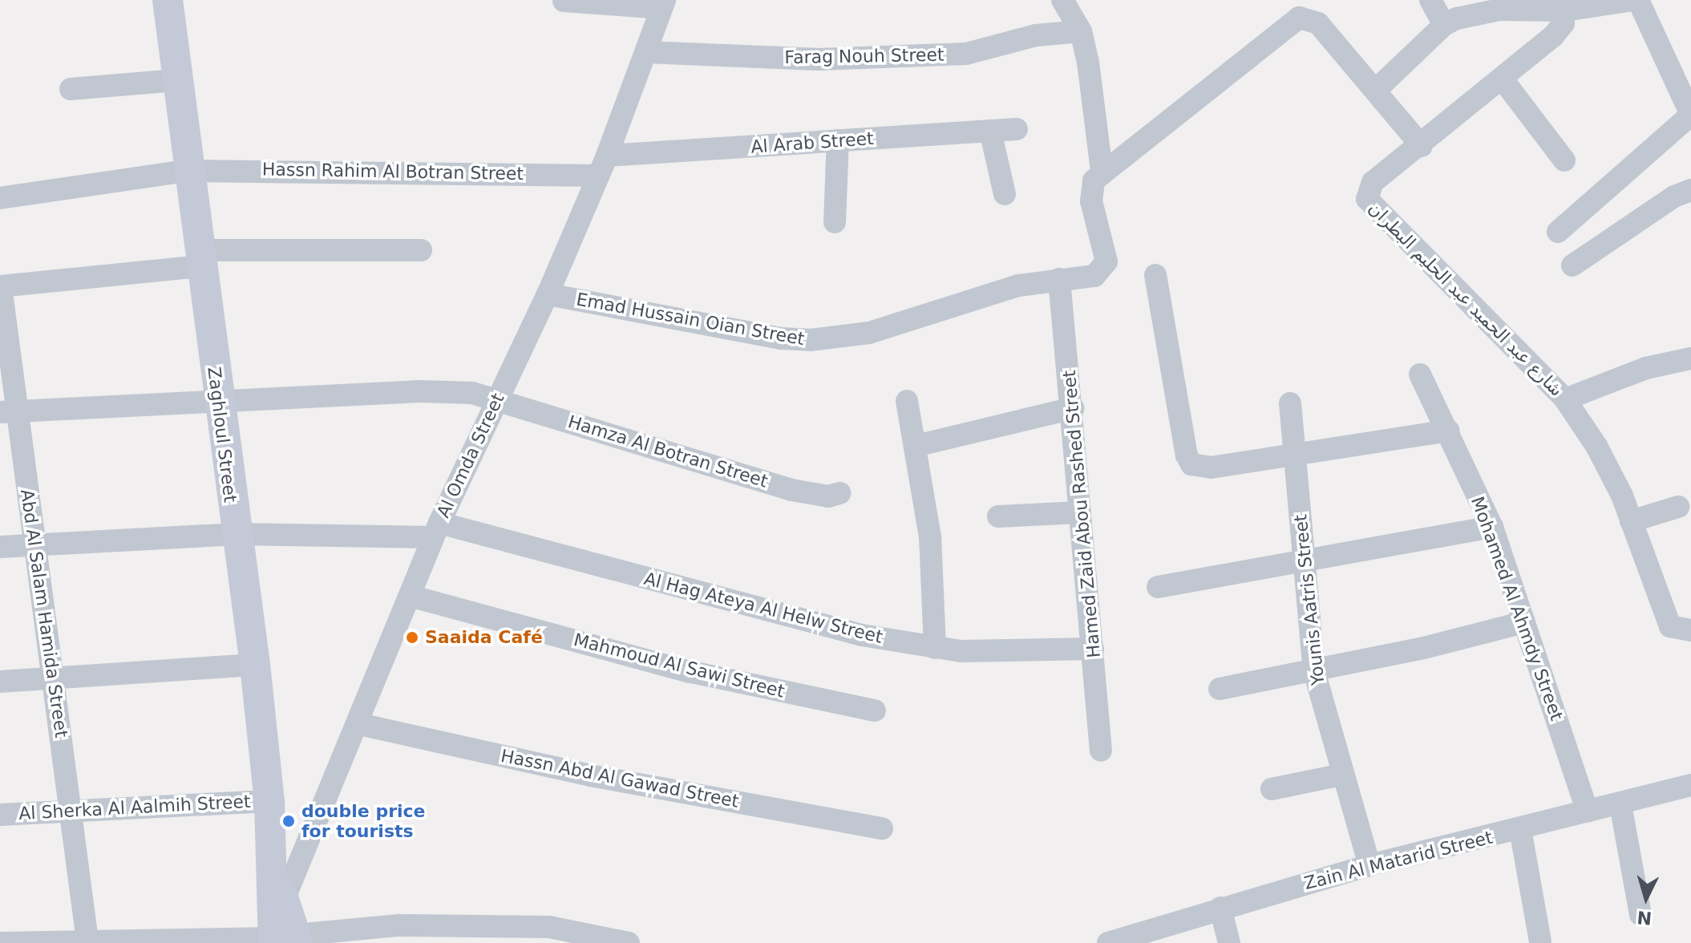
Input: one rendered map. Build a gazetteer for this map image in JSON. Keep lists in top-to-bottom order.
{
  "streets": {
    "street": [
      "Farag Nouh Street",
      "Al Arab Street",
      "Hassn Rahim Al Botran Street",
      "شارع عبد الحميد عبد الحليم البطران",
      "Emad Hussain Oian Street",
      "Zaghloul Street",
      "Hamza Al Botran Street",
      "Al Omda Street",
      "Hamed Zaid Abou Rashed Street",
      "Younis Aatris Street",
      "Al Hag Ateya Al Helw Street",
      "Mohamed Al Ahmdy Street",
      "Abd Al Salam Hamida Street",
      "Mahmoud Al Sawi Street",
      "Hassn Abd Al Gawad Street",
      "Al Sherka Al Aalmih Street",
      "Zain Al Matarid Street"
    ]
  },
  "crossings": [
    ["Farag Nouh Street", "Al Omda Street"],
    ["Al Arab Street", "Hassn Rahim Al Botran Street"],
    ["Al Arab Street", "Al Omda Street"],
    ["Hassn Rahim Al Botran Street", "Zaghloul Street"],
    ["Hassn Rahim Al Botran Street", "Al Omda Street"],
    ["Emad Hussain Oian Street", "Al Omda Street"],
    ["Emad Hussain Oian Street", "Hamed Zaid Abou Rashed Street"],
    ["Zaghloul Street", "Hamza Al Botran Street"],
    ["Zaghloul Street", "Al Omda Street"],
    ["Zaghloul Street", "Al Hag Ateya Al Helw Street"],
    ["Zaghloul Street", "Al Sherka Al Aalmih Street"],
    ["Hamza Al Botran Street", "Al Omda Street"],
    ["Hamza Al Botran Street", "Abd Al Salam Hamida Street"],
    ["Al Omda Street", "Al Hag Ateya Al Helw Street"],
    ["Al Omda Street", "Mahmoud Al Sawi Street"],
    ["Al Omda Street", "Hassn Abd Al Gawad Street"],
    ["Hamed Zaid Abou Rashed Street", "Al Hag Ateya Al Helw Street"],
    ["Younis Aatris Street", "Zain Al Matarid Street"],
    ["Al Hag Ateya Al Helw Street", "Abd Al Salam Hamida Street"],
    ["Mohamed Al Ahmdy Street", "Zain Al Matarid Street"],
    ["Abd Al Salam Hamida Street", "Al Sherka Al Aalmih Street"]
  ],
  "places": ["Saaida Café", "double price for tourists"],
  "north": "bottom"
}
